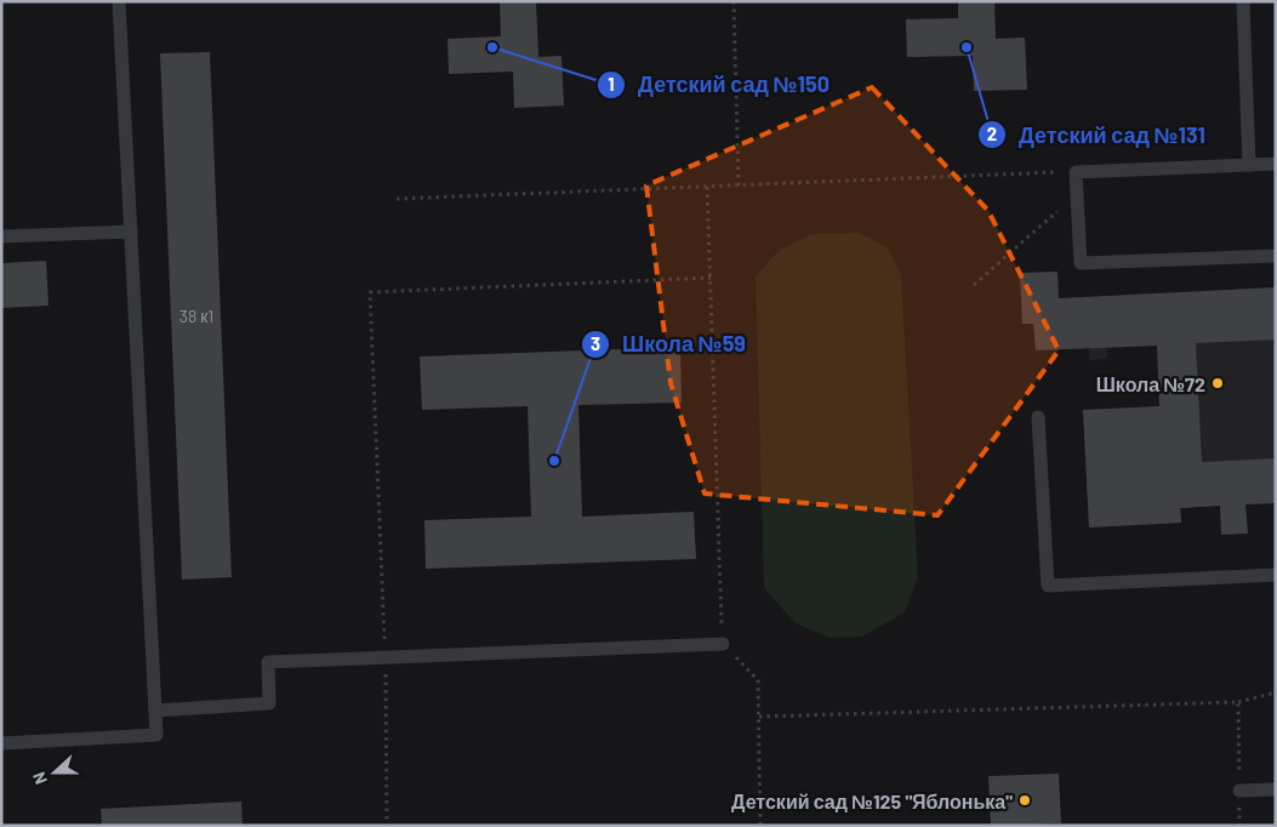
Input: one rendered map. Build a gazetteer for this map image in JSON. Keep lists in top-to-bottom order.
{
  "places": [
    "Детский сад №150",
    "Детский сад №131",
    "Школа №72",
    "Школа №59",
    "Детский сад №125 \"Яблонька\""
  ],
  "house_numbers": ["38 к1"],
  "north": "left"
}
